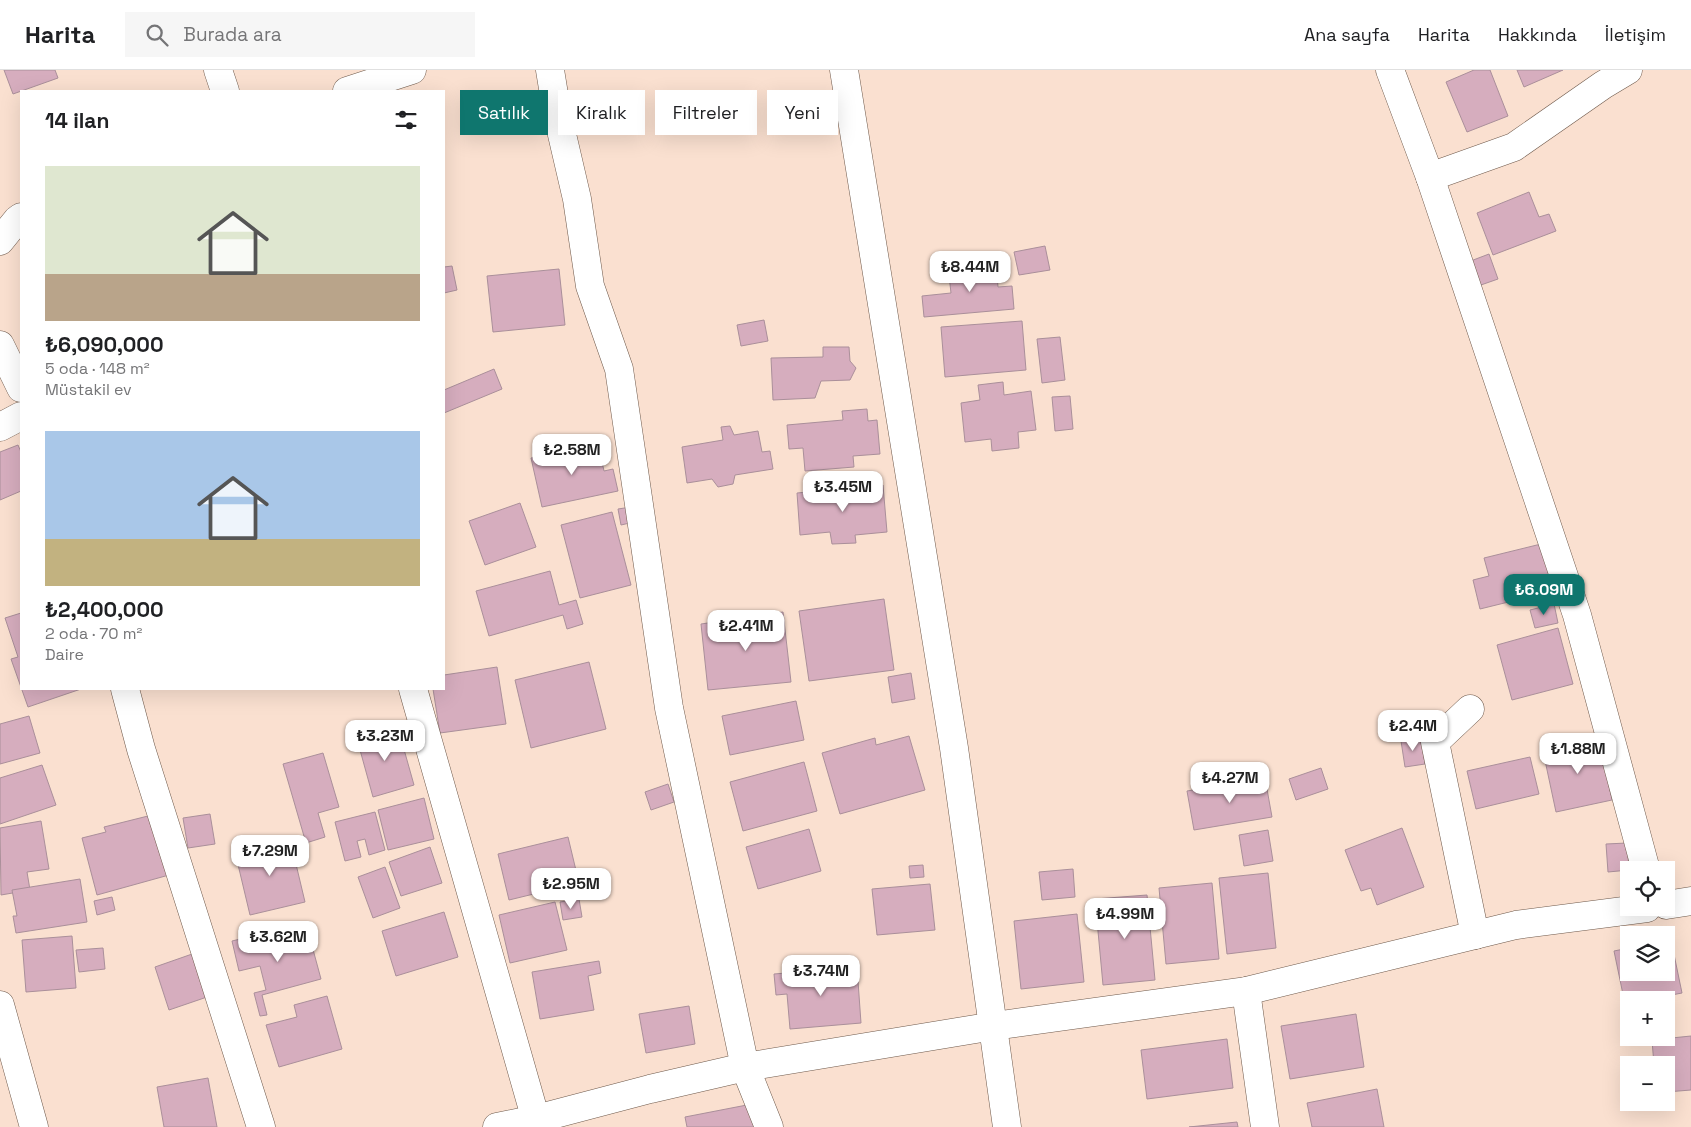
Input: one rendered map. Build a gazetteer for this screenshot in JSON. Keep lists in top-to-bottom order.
{
  "page": {
    "header": "Harita",
    "search": "Burada ara",
    "nav": [
      "Ana sayfa",
      "Harita",
      "Hakkında",
      "İletişim"
    ],
    "chip": [
      "Satılık",
      "Kiralık",
      "Filtreler",
      "Yeni"
    ],
    "heading": "14 ilan",
    "list": [
      {
        "name": "₺6,090,000",
        "note": "5 oda · 148 m² · Müstakil ev"
      },
      {
        "name": "₺2,400,000",
        "note": "2 oda · 70 m² · Daire"
      }
    ],
    "price": [
      "₺8.44M",
      "₺2.58M",
      "₺3.45M",
      "₺6.09M",
      "₺2.41M",
      "₺2.4M",
      "₺3.23M",
      "₺1.88M",
      "₺4.27M",
      "₺7.29M",
      "₺2.95M",
      "₺4.99M",
      "₺3.62M",
      "₺3.74M"
    ],
    "map_buttons": ["+", "−"]
  }
}
